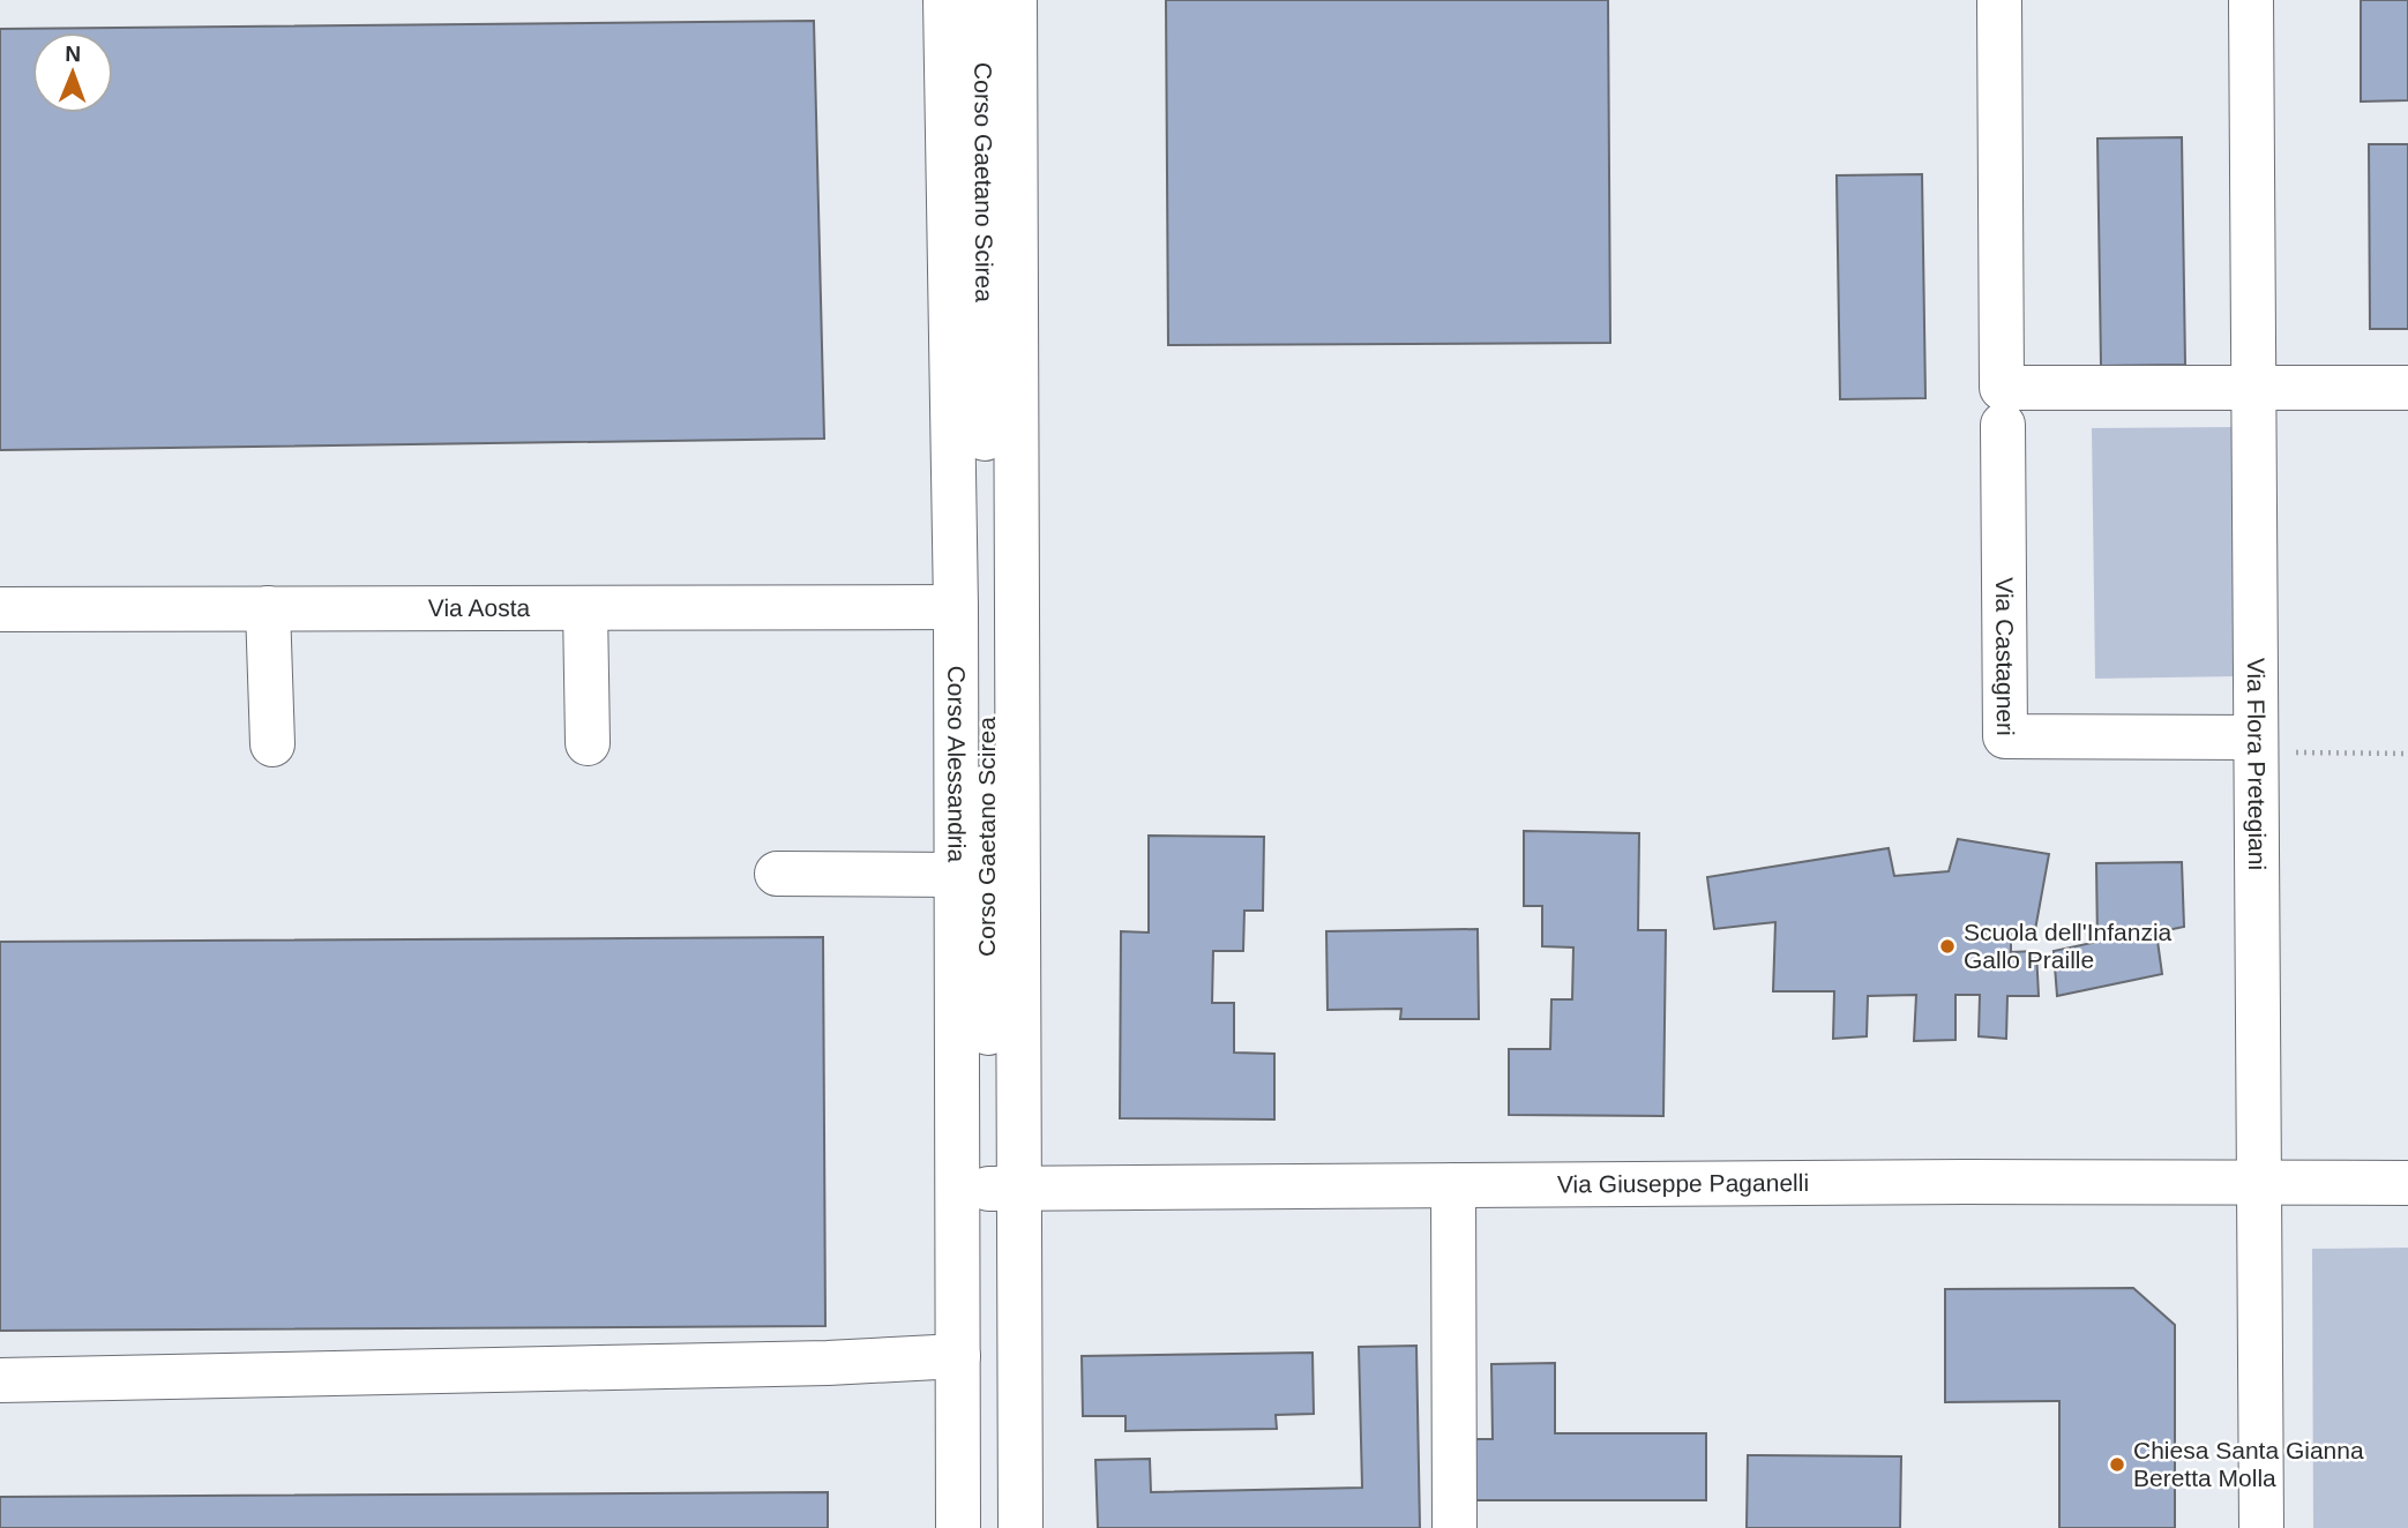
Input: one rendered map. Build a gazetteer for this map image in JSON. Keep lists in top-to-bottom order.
{
  "streets": {
    "street": [
      "Corso Gaetano Scirea",
      "Via Aosta",
      "Via Castagneri",
      "Corso Alessandria",
      "Via Flora Pretegiani",
      "Via Giuseppe Paganelli"
    ]
  },
  "crossings": [
    ["Corso Gaetano Scirea", "Corso Alessandria"],
    ["Corso Gaetano Scirea", "Via Giuseppe Paganelli"],
    ["Via Aosta", "Corso Alessandria"],
    ["Via Castagneri", "Via Flora Pretegiani"],
    ["Corso Alessandria", "Via Giuseppe Paganelli"],
    ["Via Flora Pretegiani", "Via Giuseppe Paganelli"]
  ],
  "places": ["Scuola dell'Infanzia Gallo Praille", "Chiesa Santa Gianna Beretta Molla"],
  "north": "top"
}
